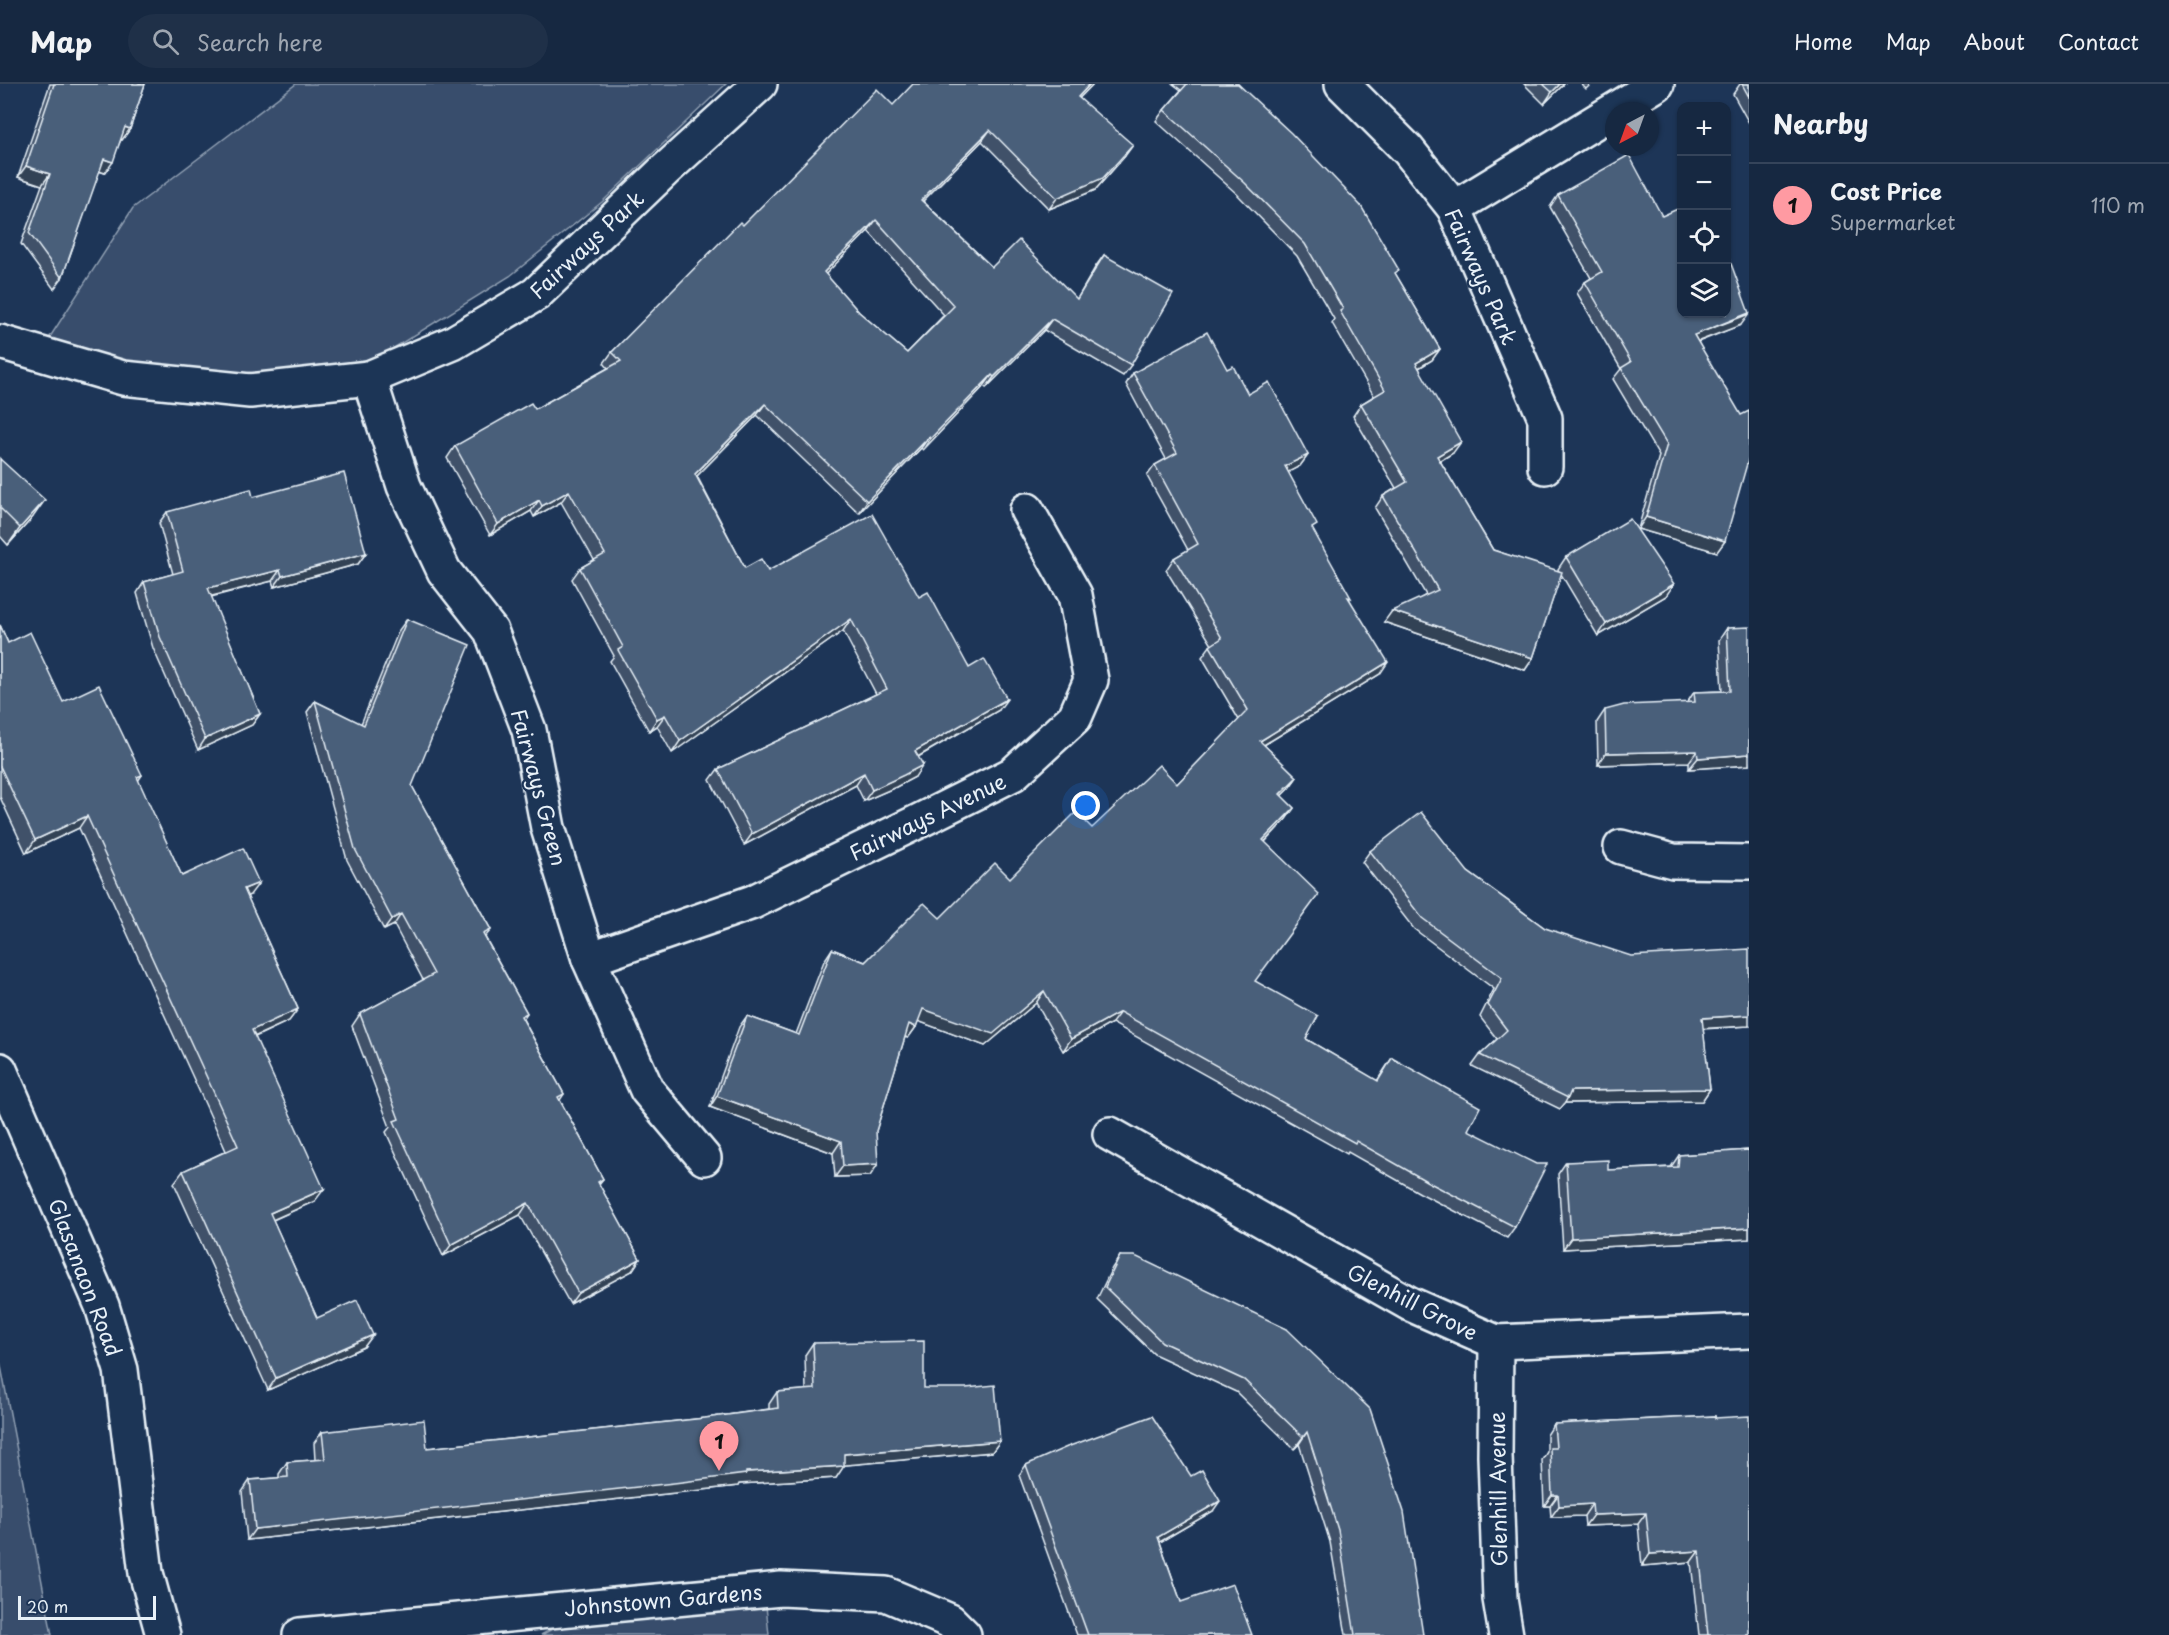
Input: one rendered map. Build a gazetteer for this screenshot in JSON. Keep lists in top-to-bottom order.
{
  "streets": {
    "street": [
      "Fairways Park",
      "Fairways Green",
      "Fairways Avenue",
      "Glasanaon Road",
      "Glenhill Grove",
      "Glenhill Avenue",
      "Johnstown Gardens"
    ]
  },
  "crossings": [
    ["Fairways Park", "Fairways Green"],
    ["Fairways Green", "Fairways Avenue"],
    ["Glenhill Grove", "Glenhill Avenue"]
  ],
  "scale_bar": "20 m",
  "north": "bottom left",
  "page": {
    "header": "Map",
    "search": "Search here",
    "nav": [
      "Home",
      "Map",
      "About",
      "Contact"
    ],
    "heading": "Nearby",
    "map_buttons": ["+", "−"],
    "list": [
      {
        "mark": "1",
        "name": "Cost Price",
        "note": "Supermarket",
        "value": "110 m"
      }
    ],
    "pins": "1",
    "scale": "20 m"
  }
}
